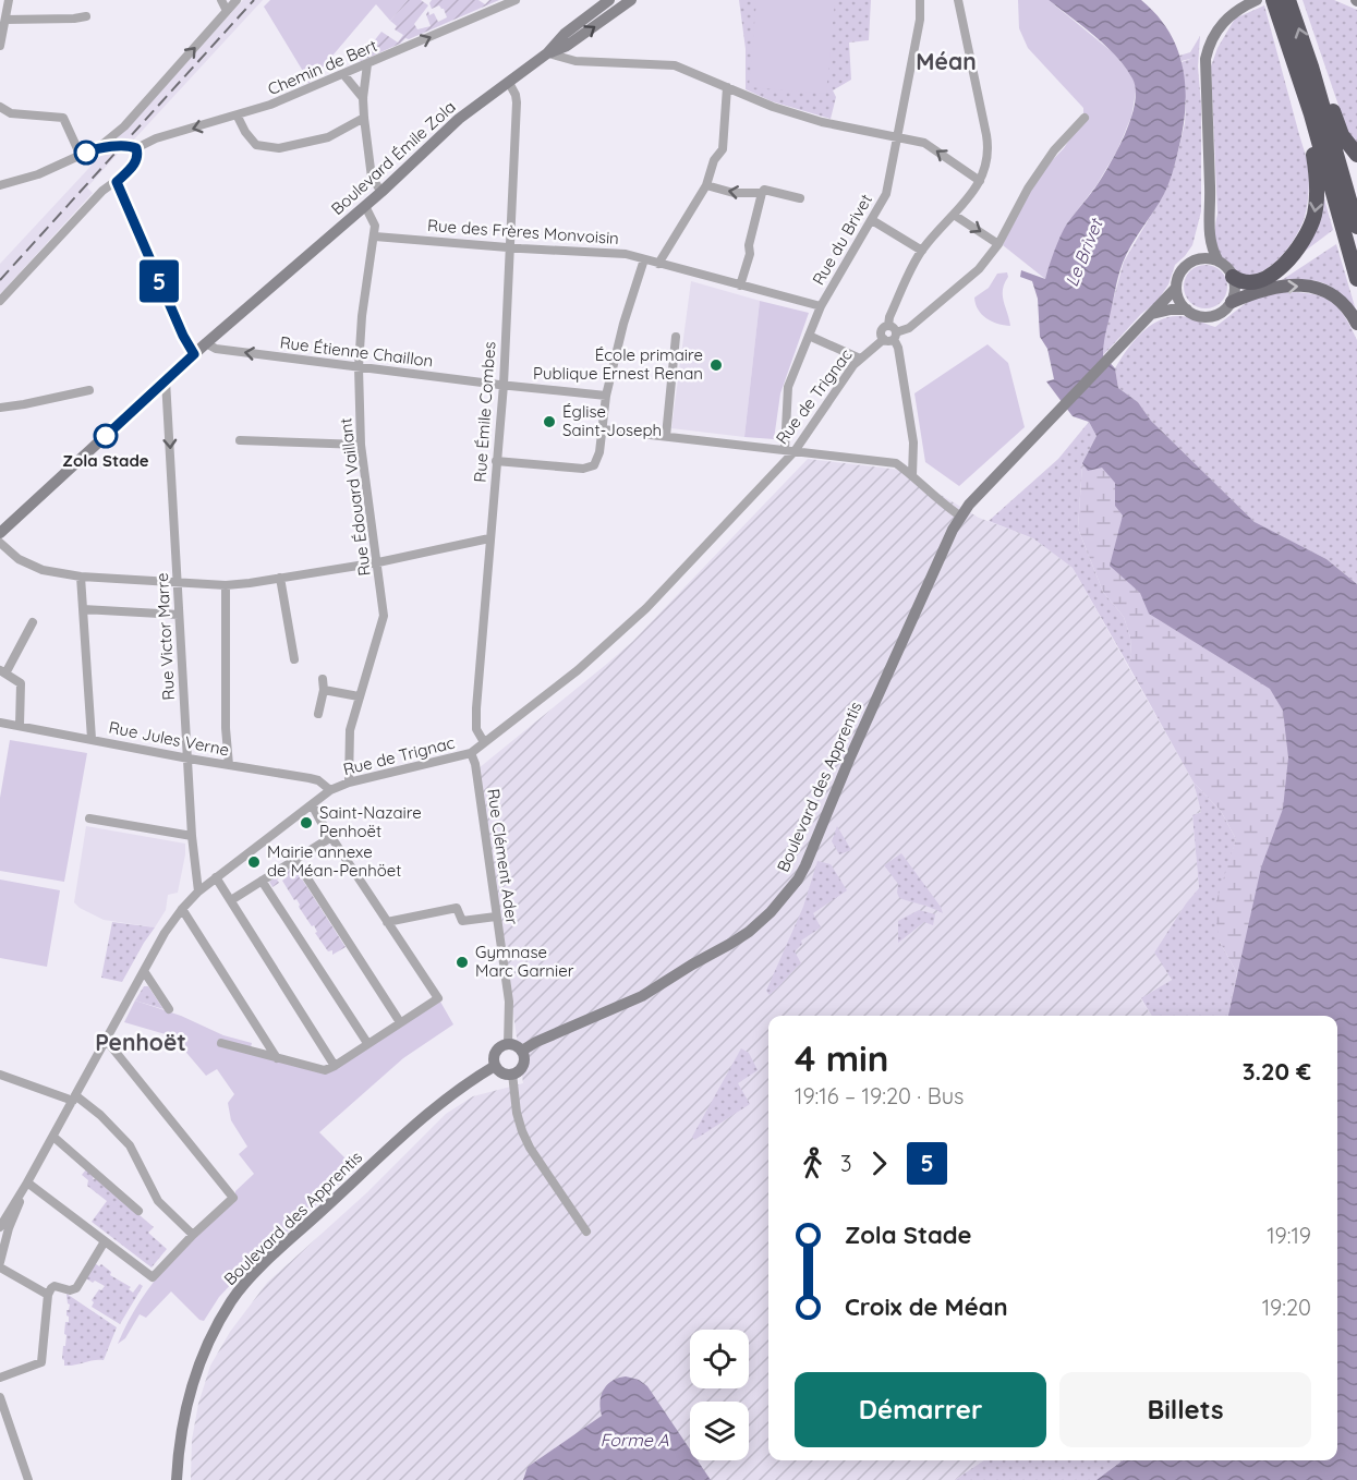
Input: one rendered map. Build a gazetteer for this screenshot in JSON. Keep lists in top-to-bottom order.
{
  "streets": {
    "main road": ["Boulevard Émile Zola", "Boulevard des Apprentis"],
    "street": [
      "Chemin de Bert",
      "Rue des Frères Monvoisin",
      "Rue du Brivet",
      "Rue Étienne Chaillon",
      "Rue de Trignac",
      "Rue Émile Combes",
      "Rue Édouard Vaillant",
      "Rue Victor Marre",
      "Rue Jules Verne",
      "Rue Clément Ader"
    ]
  },
  "crossings": [
    ["Boulevard Émile Zola", "Rue Étienne Chaillon"],
    ["Boulevard Émile Zola", "Rue Émile Combes"],
    ["Boulevard Émile Zola", "Rue Édouard Vaillant"],
    ["Boulevard Émile Zola", "Rue Victor Marre"],
    ["Rue des Frères Monvoisin", "Rue du Brivet"],
    ["Rue des Frères Monvoisin", "Rue Émile Combes"],
    ["Rue des Frères Monvoisin", "Rue Édouard Vaillant"],
    ["Rue du Brivet", "Rue de Trignac"],
    ["Rue Étienne Chaillon", "Rue Émile Combes"],
    ["Rue Étienne Chaillon", "Rue Édouard Vaillant"],
    ["Rue de Trignac", "Rue Émile Combes"],
    ["Rue de Trignac", "Rue Édouard Vaillant"],
    ["Rue de Trignac", "Rue Victor Marre"],
    ["Rue de Trignac", "Rue Jules Verne"],
    ["Rue de Trignac", "Rue Clément Ader"],
    ["Rue Victor Marre", "Rue Jules Verne"],
    ["Boulevard des Apprentis", "Rue Clément Ader"]
  ],
  "one_way": ["Rue Étienne Chaillon", "Rue Victor Marre"],
  "districts": ["Méan", "Penhoët"],
  "water": ["Le Brivet", "Forme A"],
  "places": [
    "École primaire Publique Ernest Renan",
    "Église Saint-Joseph",
    "Zola Stade",
    "Saint-Nazaire Penhoët",
    "Mairie annexe de Méan-Penhöet",
    "Gymnase Marc Garnier"
  ],
  "lines": ["bus line 5"],
  "page": {
    "on_map": "5",
    "heading": ["4 min", "19:16 – 19:20 · Bus", "3.20 €"],
    "legs": ["3", "5"],
    "list": [
      {
        "name": "Zola Stade",
        "value": "19:19"
      },
      {
        "name": "Croix de Méan",
        "value": "19:20"
      }
    ],
    "buttons": ["Démarrer", "Billets"]
  }
}
